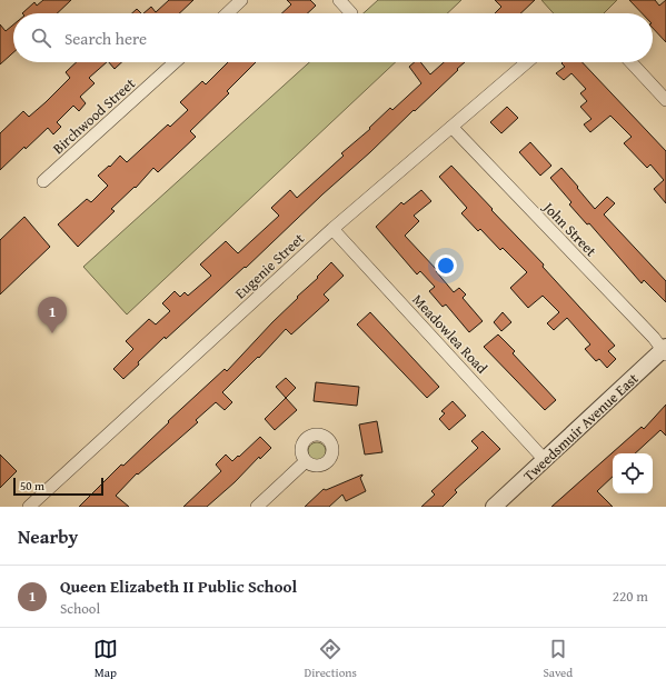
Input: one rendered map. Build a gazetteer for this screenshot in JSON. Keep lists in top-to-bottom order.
{
  "streets": {
    "street": [
      "Birchwood Street",
      "John Street",
      "Eugenie Street",
      "Meadowlea Road",
      "Tweedsmuir Avenue East"
    ]
  },
  "crossings": [
    ["John Street", "Eugenie Street"],
    ["John Street", "Tweedsmuir Avenue East"],
    ["Eugenie Street", "Meadowlea Road"],
    ["Meadowlea Road", "Tweedsmuir Avenue East"]
  ],
  "scale_bar": "50 m",
  "page": {
    "search": "Search here",
    "pins": "1",
    "scale": "50 m",
    "heading": "Nearby",
    "list": [
      {
        "mark": "1",
        "name": "Queen Elizabeth II Public School",
        "note": "School",
        "value": "220 m"
      }
    ],
    "nav": ["Map", "Directions", "Saved"]
  }
}
